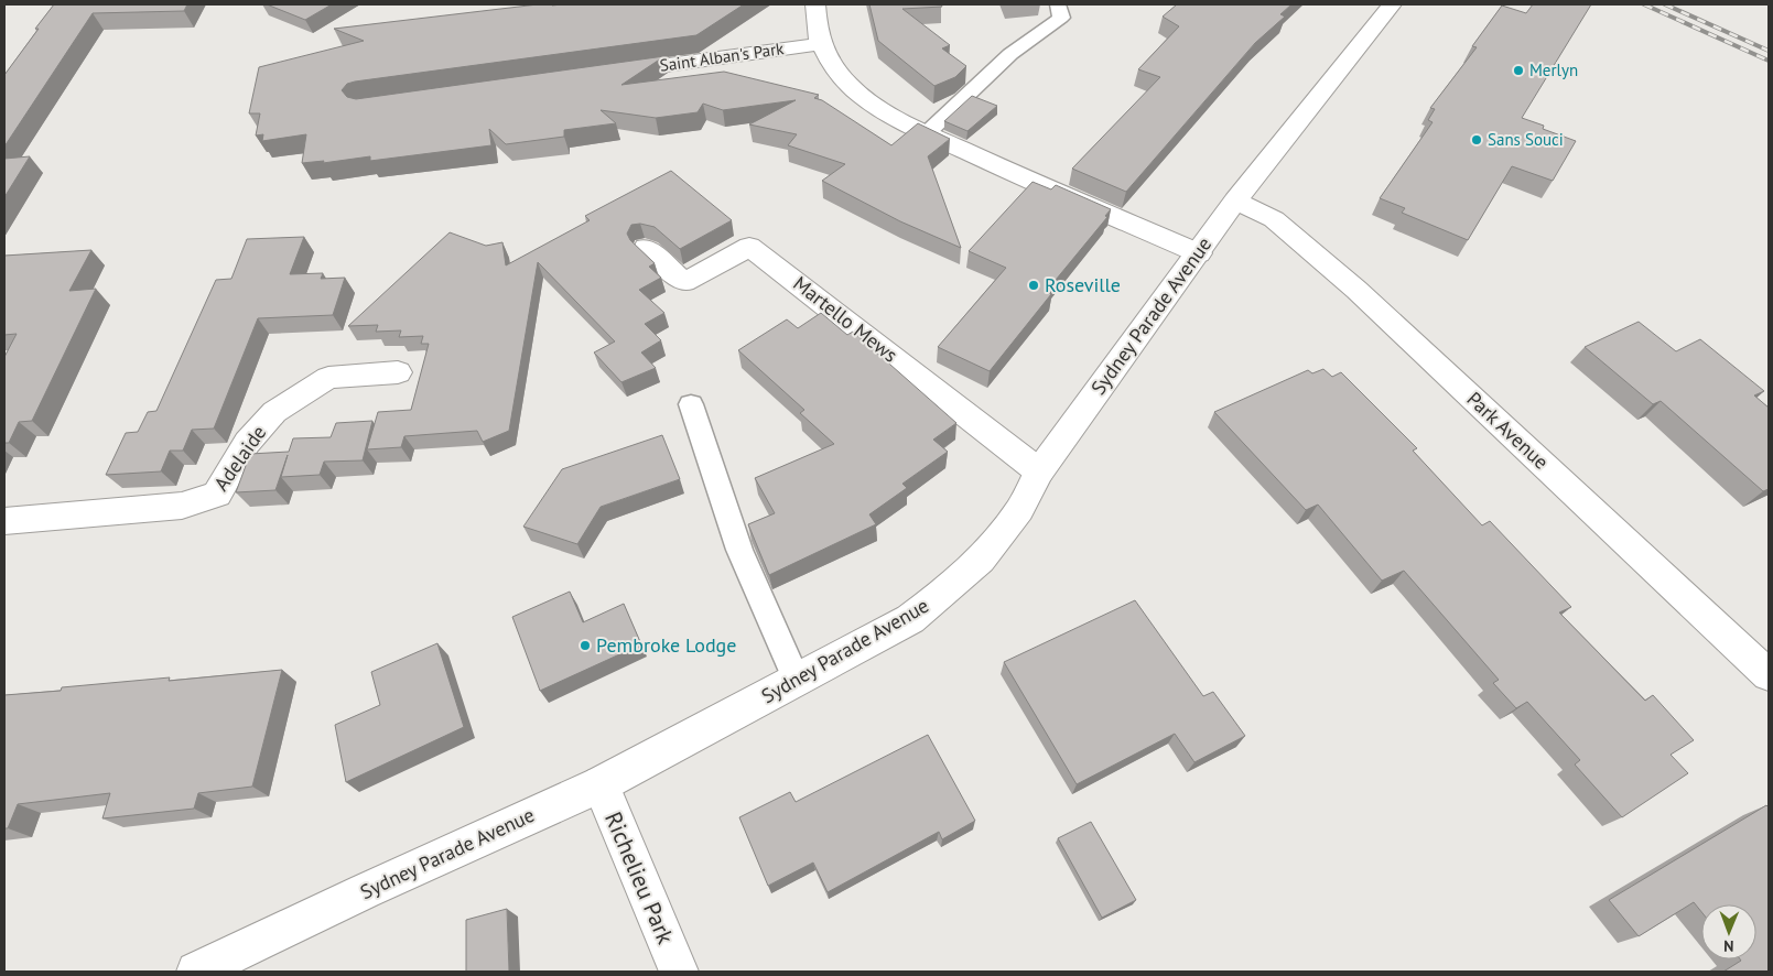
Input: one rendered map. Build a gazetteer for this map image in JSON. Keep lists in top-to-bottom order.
{
  "streets": {
    "street": [
      "Saint Alban's Park",
      "Sydney Parade Avenue",
      "Martello Mews",
      "Park Avenue",
      "Adelaide",
      "Richelieu Park"
    ]
  },
  "crossings": [
    ["Sydney Parade Avenue", "Martello Mews"],
    ["Sydney Parade Avenue", "Park Avenue"],
    ["Sydney Parade Avenue", "Richelieu Park"]
  ],
  "places": [
    "Merlyn",
    "Sans Souci",
    "Roseville",
    "Pembroke Lodge"
  ],
  "north": "bottom"
}
